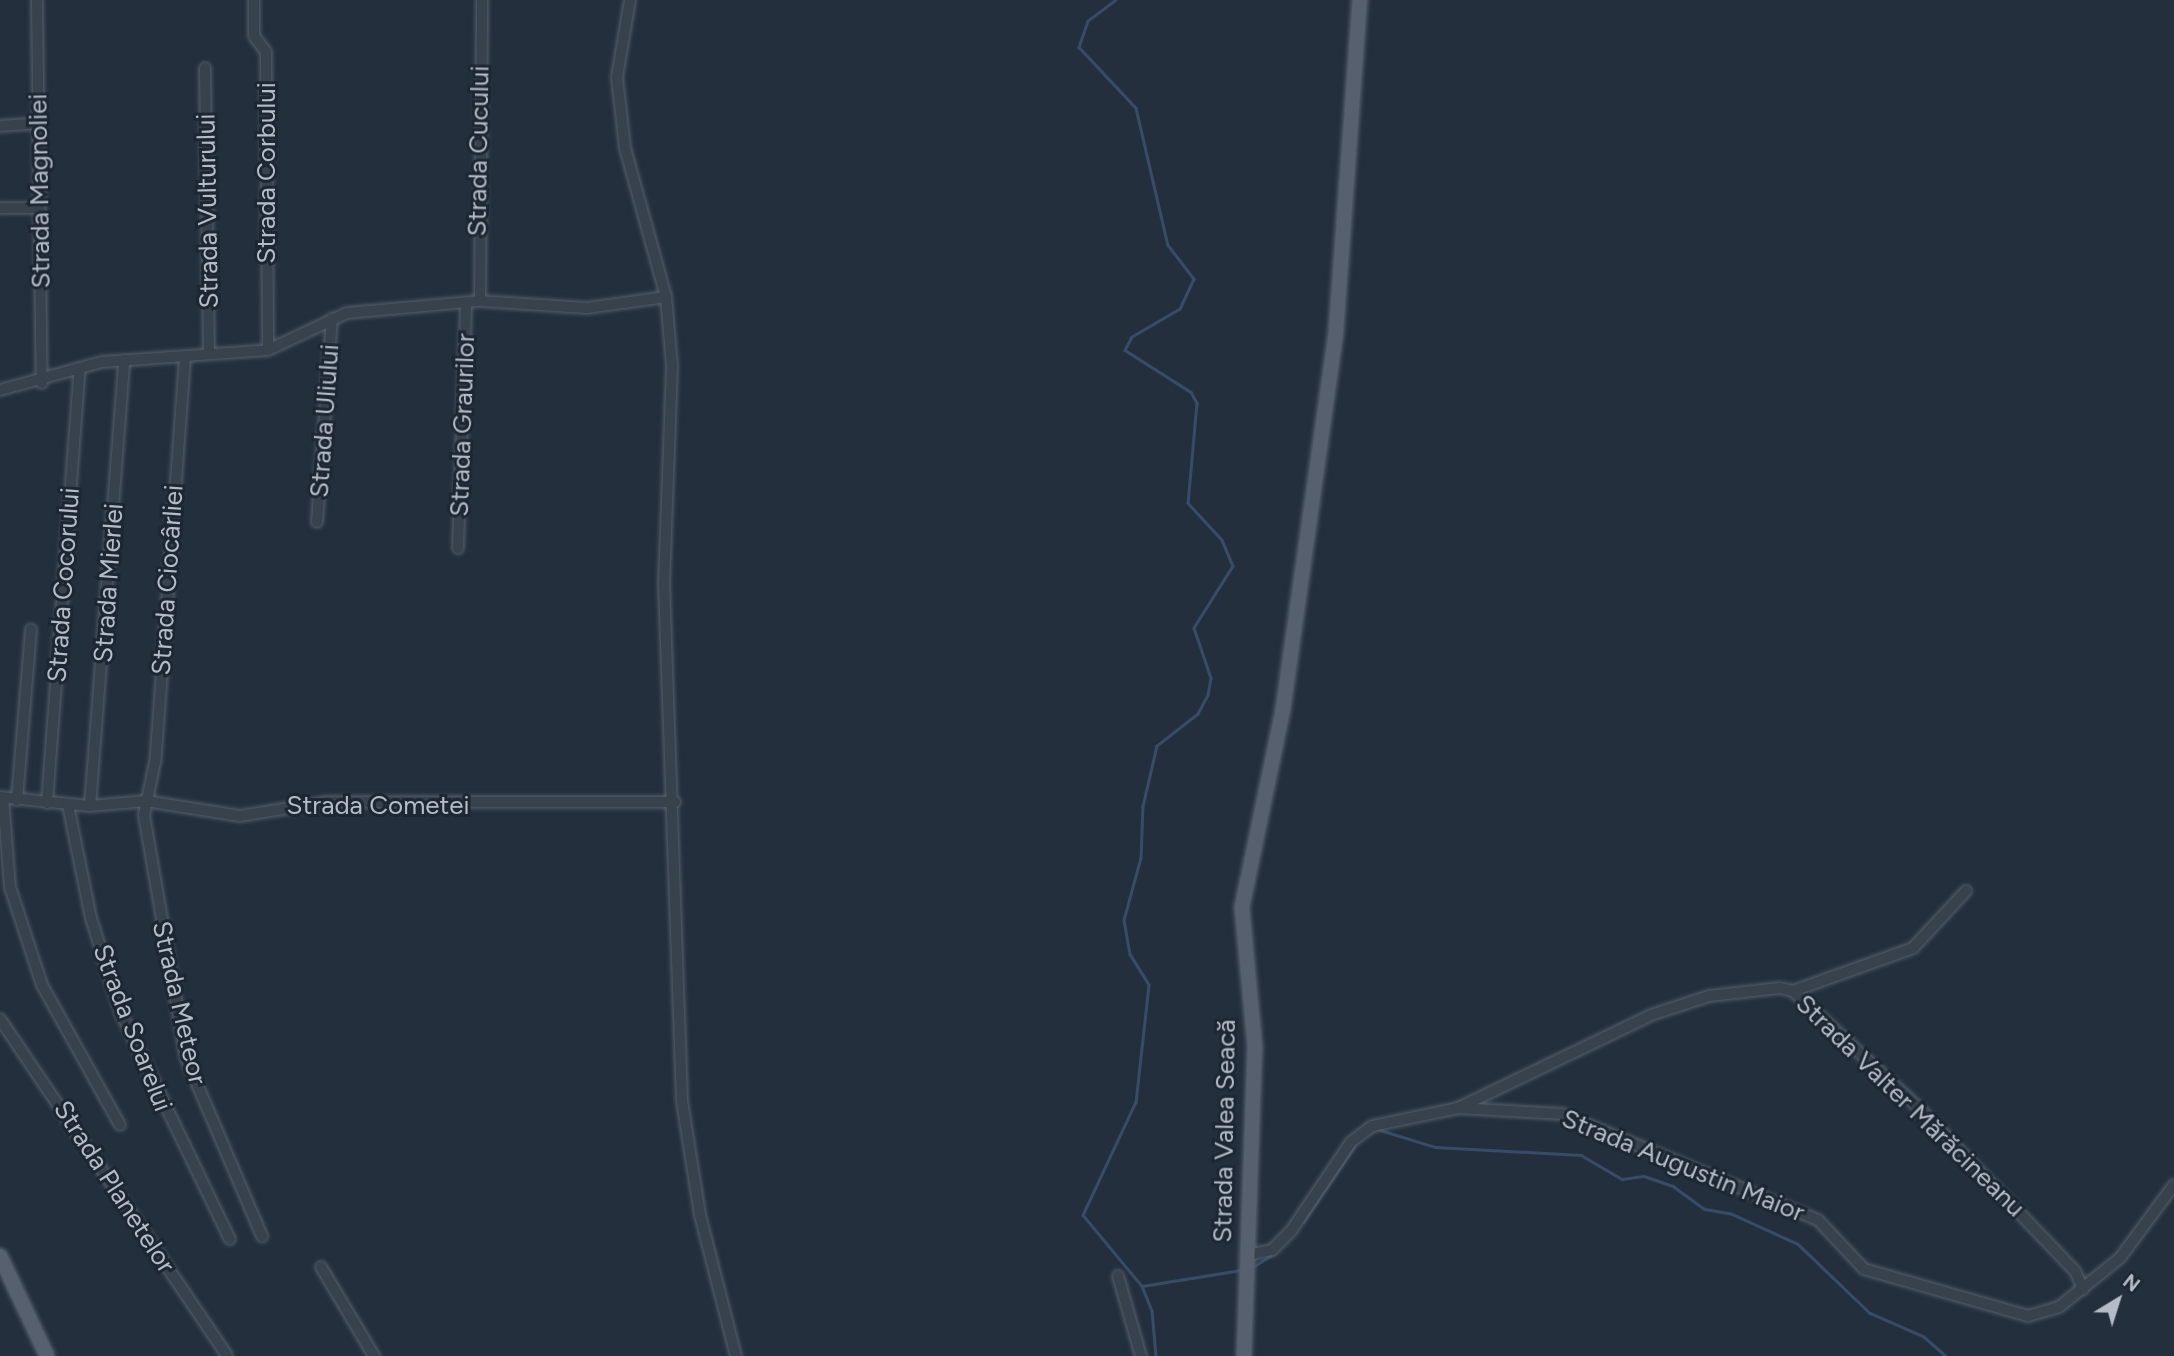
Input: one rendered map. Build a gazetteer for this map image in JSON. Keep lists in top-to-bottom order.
{
  "streets": {
    "main road": ["Strada Valea Seacă"],
    "street": [
      "Strada Cucului",
      "Strada Corbului",
      "Strada Magnoliei",
      "Strada Vulturului",
      "Strada Uliului",
      "Strada Graurilor",
      "Strada Ciocârliei",
      "Strada Mierlei",
      "Strada Cocorului",
      "Strada Cometei",
      "Strada Meteor",
      "Strada Soarelui",
      "Strada Valter Mărăcineanu",
      "Strada Augustin Maior",
      "Strada Planetelor"
    ]
  },
  "crossings": [
    ["Strada Ciocârliei", "Strada Cometei"],
    ["Strada Ciocârliei", "Strada Meteor"],
    ["Strada Mierlei", "Strada Cometei"],
    ["Strada Cocorului", "Strada Cometei"],
    ["Strada Cometei", "Strada Meteor"],
    ["Strada Cometei", "Strada Soarelui"],
    ["Strada Valter Mărăcineanu", "Strada Valea Seacă"],
    ["Strada Valter Mărăcineanu", "Strada Augustin Maior"]
  ],
  "north": "top right"
}
